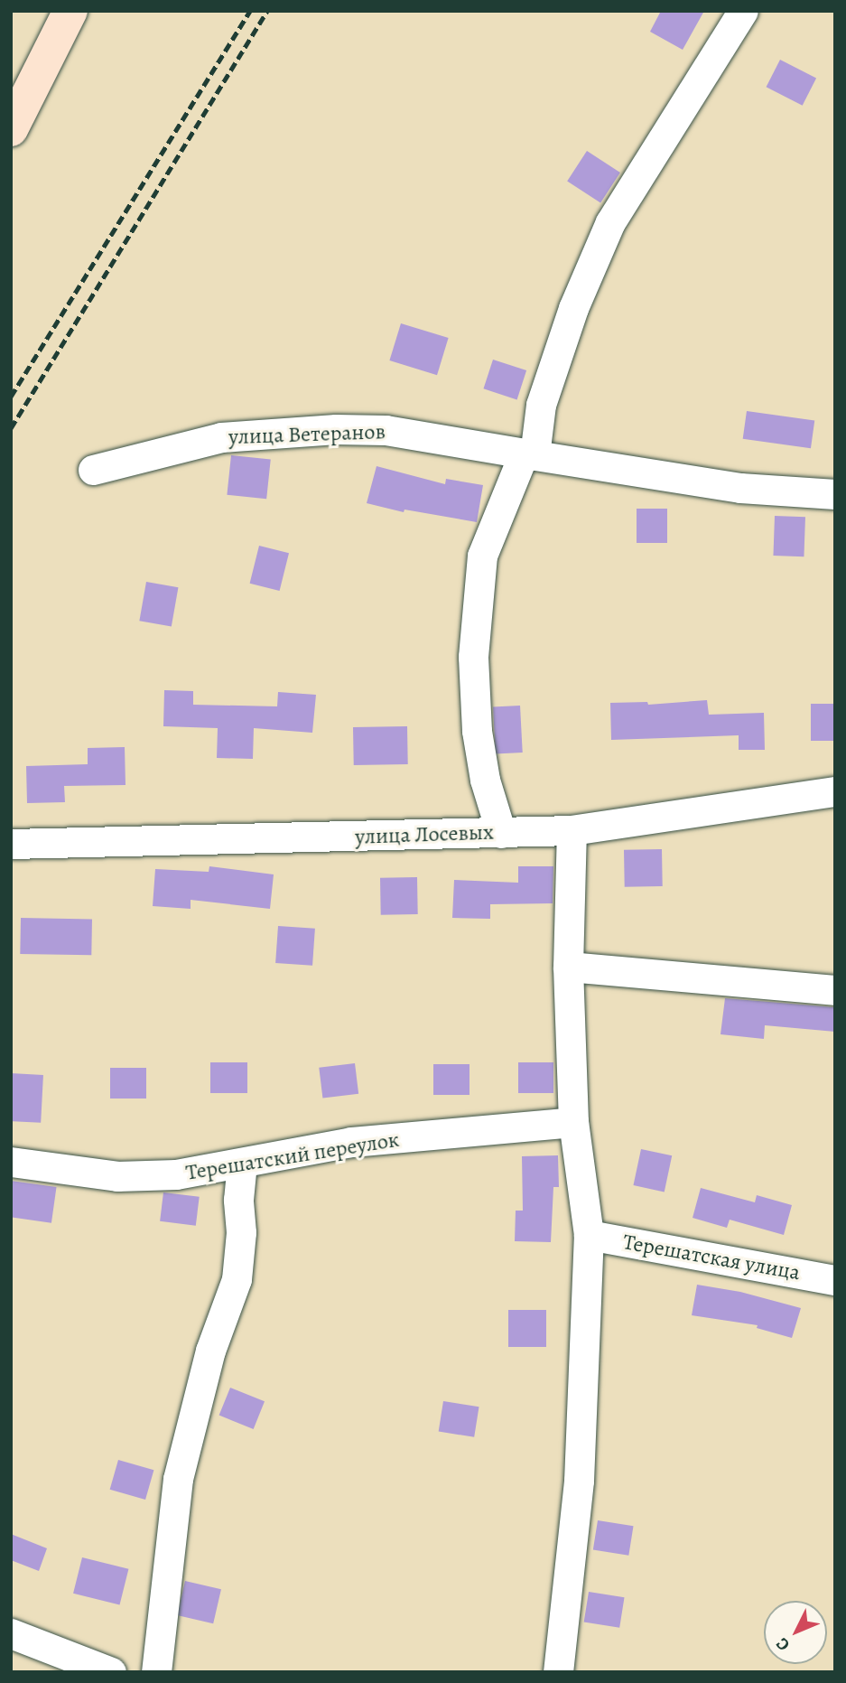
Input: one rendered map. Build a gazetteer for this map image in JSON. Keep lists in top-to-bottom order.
{
  "streets": {
    "street": [
      "улица Ветеранов",
      "улица Лосевых",
      "Терешатский переулок",
      "Терешатская улица"
    ]
  },
  "north": "bottom left"
}
